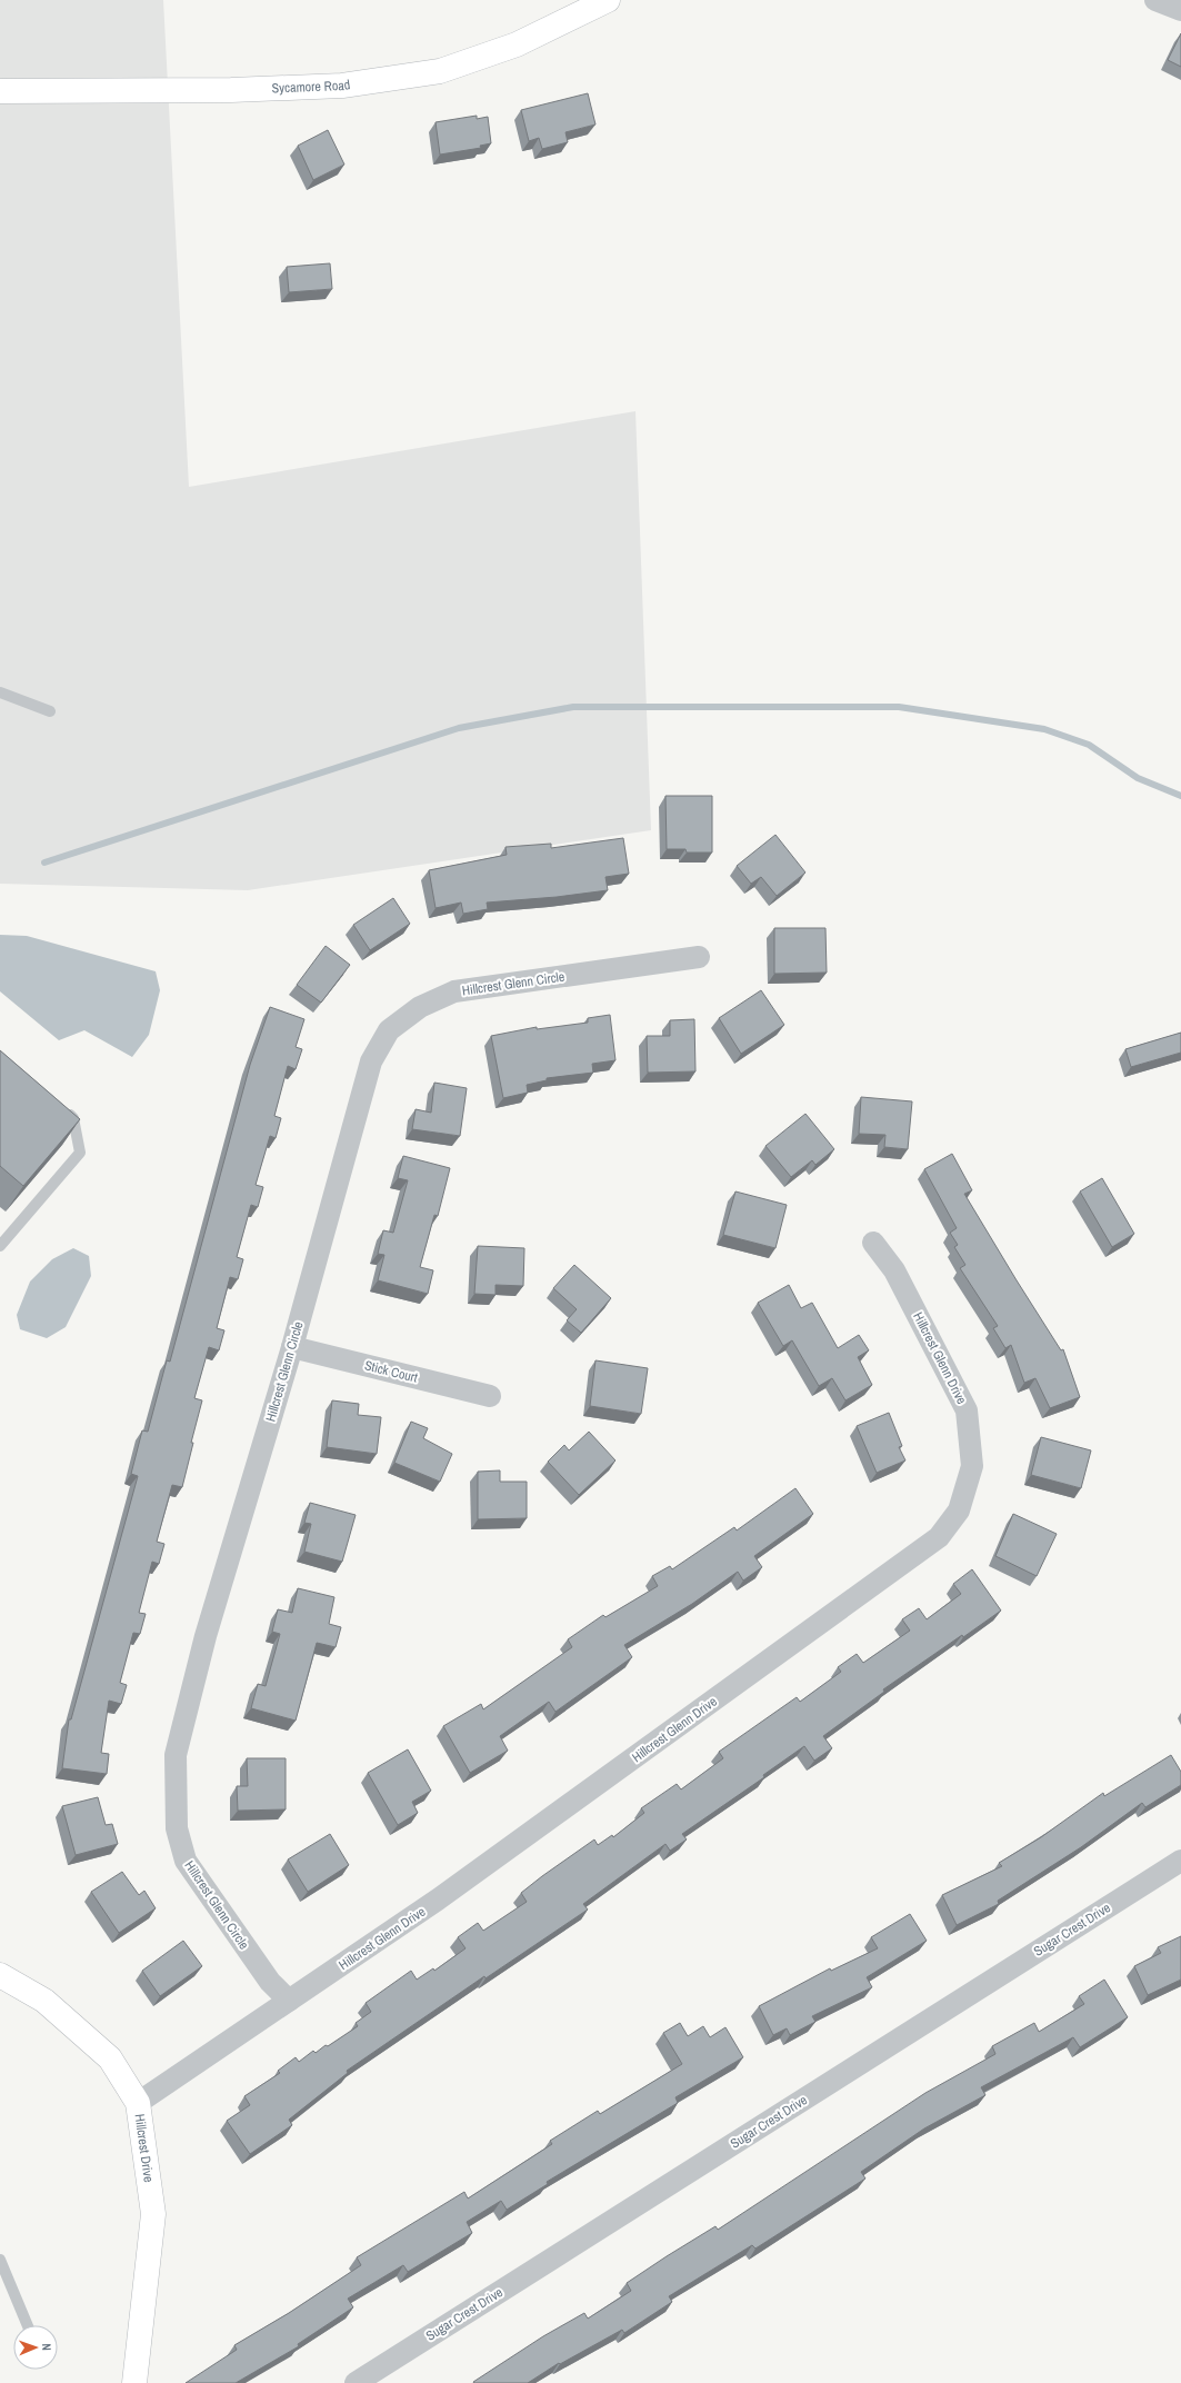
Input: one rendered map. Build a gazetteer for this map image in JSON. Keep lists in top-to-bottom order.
{
  "streets": {
    "street": [
      "Sycamore Road",
      "Hillcrest Glenn Circle",
      "Hillcrest Glenn Drive",
      "Stick Court",
      "Sugar Crest Drive",
      "Hillcrest Drive"
    ]
  },
  "crossings": [
    ["Hillcrest Glenn Circle", "Hillcrest Glenn Drive"],
    ["Hillcrest Glenn Circle", "Stick Court"],
    ["Hillcrest Glenn Drive", "Hillcrest Drive"]
  ],
  "north": "right"
}
